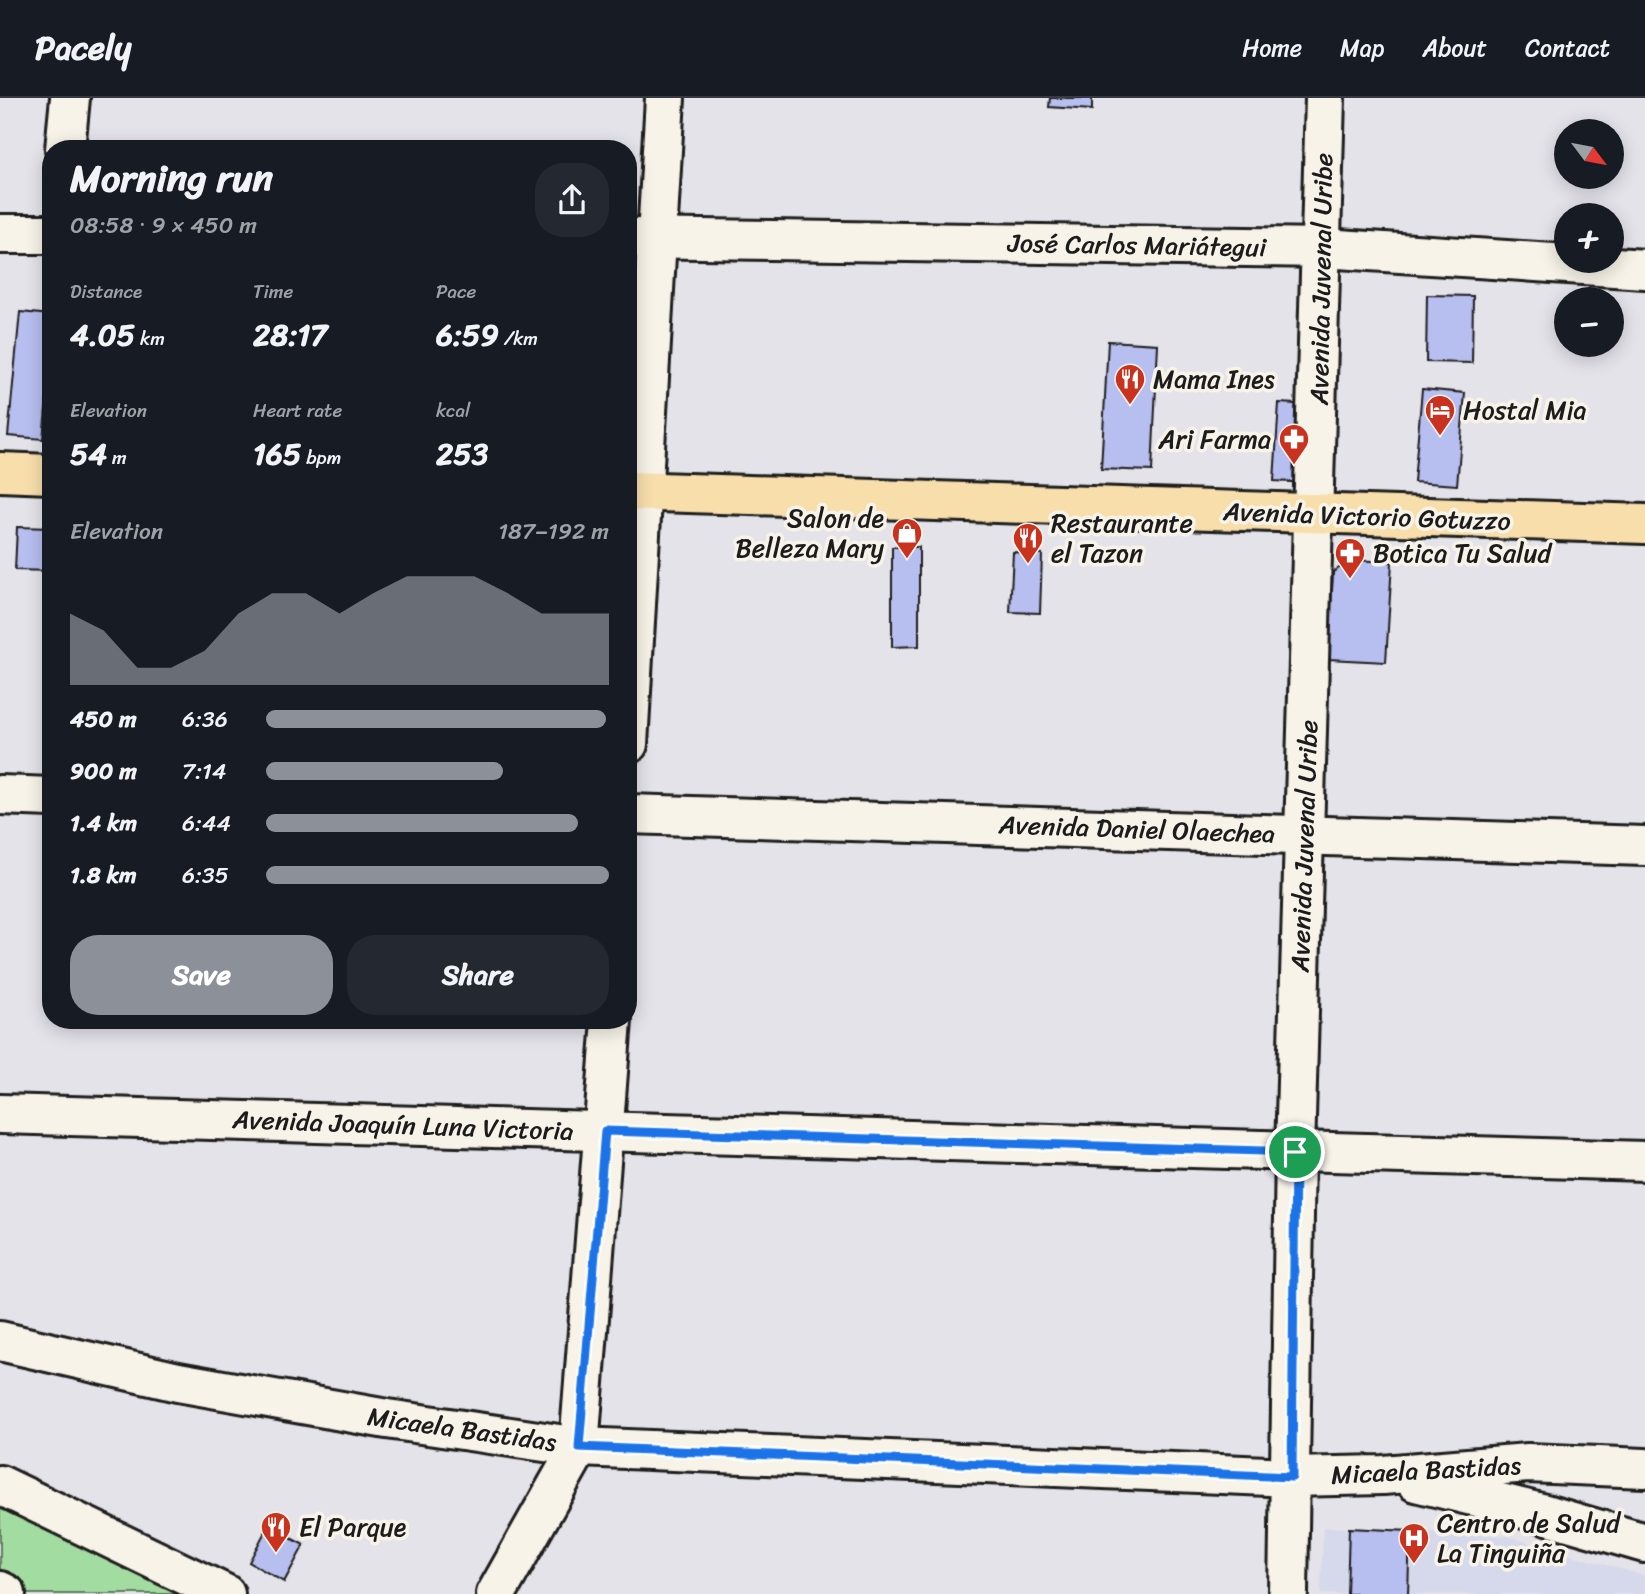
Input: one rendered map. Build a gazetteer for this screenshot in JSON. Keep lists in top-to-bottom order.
{
  "streets": {
    "main road": ["Avenida Victorio Gotuzzo"],
    "street": [
      "José Carlos Mariátegui",
      "Avenida Juvenal Uribe",
      "Avenida Daniel Olaechea",
      "Avenida Joaquín Luna Victoria",
      "Micaela Bastidas"
    ]
  },
  "crossings": [
    ["José Carlos Mariátegui", "Avenida Juvenal Uribe"],
    ["Avenida Juvenal Uribe", "Avenida Victorio Gotuzzo"],
    ["Avenida Juvenal Uribe", "Avenida Daniel Olaechea"],
    ["Avenida Juvenal Uribe", "Avenida Joaquín Luna Victoria"],
    ["Avenida Juvenal Uribe", "Micaela Bastidas"]
  ],
  "places": {
    "restaurant": ["Mama Ines", "Restaurante el Tazon", "El Parque"],
    "hotel": ["Hostal Mia"],
    "pharmacy": ["Ari Farma", "Botica Tu Salud"],
    "shop": ["Salon de Belleza Mary"],
    "hospital": ["Centro de Salud La Tinguiña"]
  },
  "north": "bottom right",
  "page": {
    "header": "Pacely",
    "nav": [
      "Home",
      "Map",
      "About",
      "Contact"
    ],
    "map_buttons": ["+", "−"],
    "heading": ["Morning run", "08:58 · 9 × 450 m"],
    "stats": [
      ["Distance", "4.05 km"],
      ["Time", "28:17"],
      ["Pace", "6:59 /km"],
      ["Elevation", "54 m"],
      ["Heart rate", "165 bpm"],
      ["kcal", "253"]
    ],
    "chart": ["Elevation", "187–192 m"],
    "list": [
      {
        "name": "450 m",
        "note": "6:36"
      },
      {
        "name": "900 m",
        "note": "7:14"
      },
      {
        "name": "1.4 km",
        "note": "6:44"
      },
      {
        "name": "1.8 km",
        "note": "6:35"
      }
    ],
    "buttons": ["Save", "Share"]
  }
}
